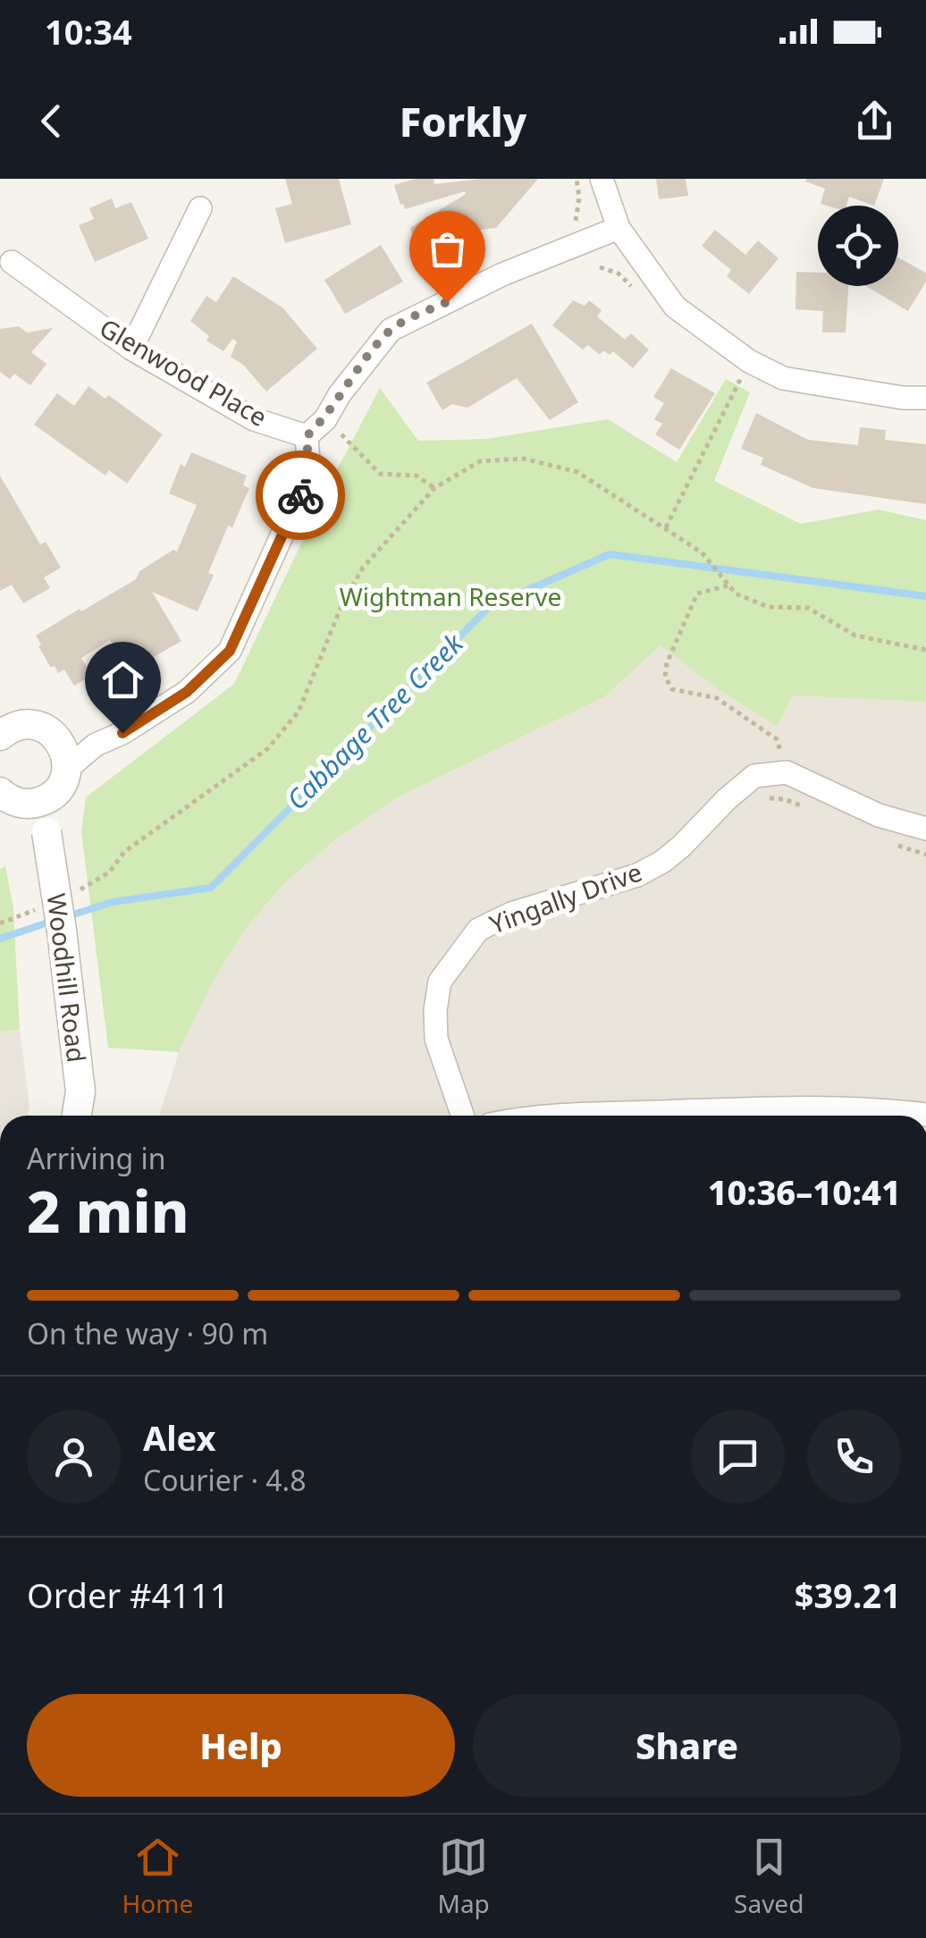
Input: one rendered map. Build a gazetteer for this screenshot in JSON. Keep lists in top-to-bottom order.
{
  "streets": {
    "street": ["Glenwood Place", "Yingally Drive", "Woodhill Road"]
  },
  "water": ["Cabbage Tree Creek"],
  "parks": ["Wightman Reserve"],
  "page": {
    "status": "10:34",
    "header": "Forkly",
    "heading": ["2 min", "Arriving in", "10:36–10:41"],
    "panel": [
      "Alex",
      "Courier · 4.8",
      "Order #4111",
      "$39.21"
    ],
    "bar": "On the way · 90 m",
    "buttons": ["Help", "Share"],
    "tabs": ["Home", "Map", "Saved"]
  }
}
